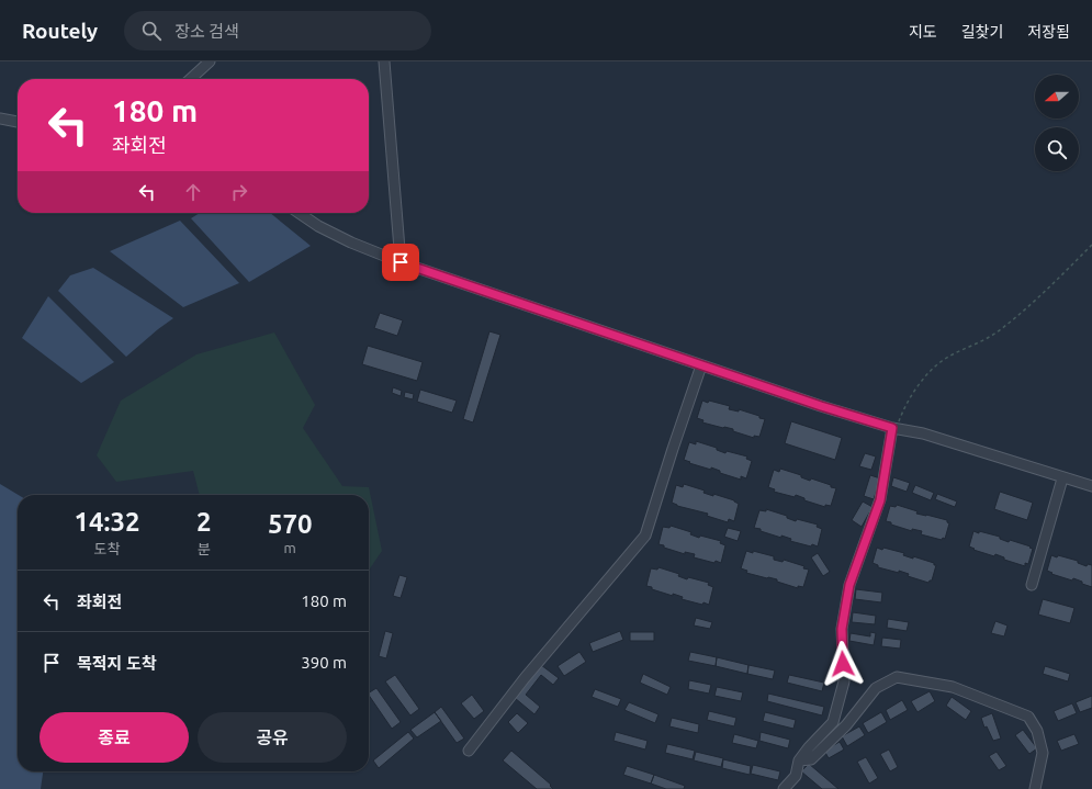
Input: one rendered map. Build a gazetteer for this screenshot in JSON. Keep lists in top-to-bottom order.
{
  "north": "left",
  "page": {
    "header": "Routely",
    "search": "장소 검색",
    "nav": ["지도", "길찾기", "저장됨"],
    "turn": ["180 m", "좌회전"],
    "eta": [
      "14:32",
      "도착",
      "2",
      "분",
      "570",
      "m"
    ],
    "list": [
      {
        "name": "좌회전",
        "value": "180 m"
      },
      {
        "name": "목적지 도착",
        "value": "390 m"
      }
    ],
    "buttons": ["종료", "공유"]
  }
}
